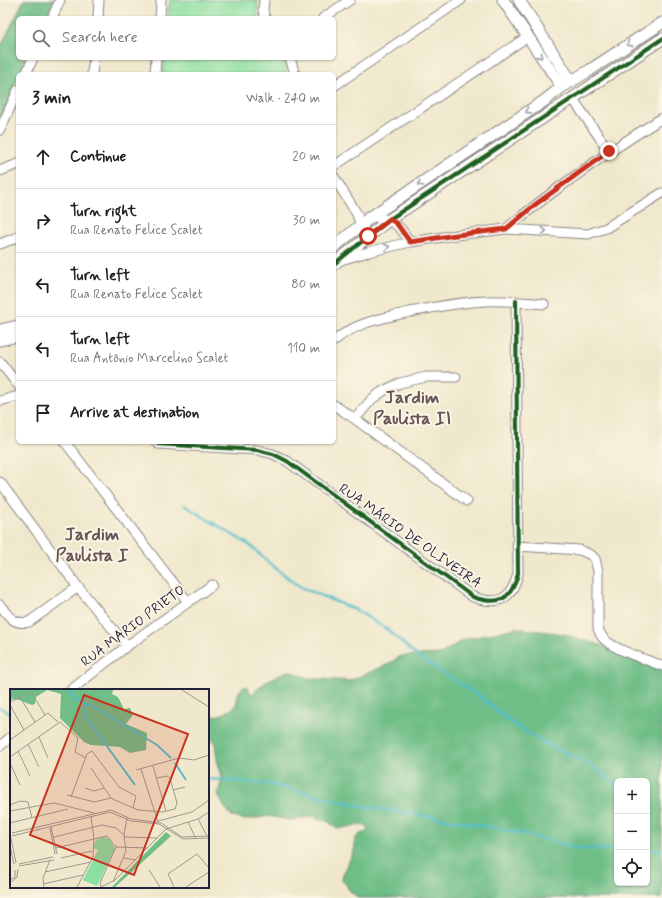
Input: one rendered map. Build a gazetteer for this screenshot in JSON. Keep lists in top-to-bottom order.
{
  "streets": {
    "street": ["RUA MÁRIO DE OLIVEIRA", "RUA MARIO PRIETO"]
  },
  "districts": ["Jardim Paulista II", "Jardim Paulista I"],
  "page": {
    "search": "Search here",
    "heading": ["3 min", "Walk · 240 m"],
    "list": [
      ["Continue", "20 m"],
      ["Turn right", "Rua Renato Felice Scalet", "30 m"],
      ["Turn left", "Rua Renato Felice Scalet", "80 m"],
      ["Turn left", "Rua Antônio Marcelino Scalet", "110 m"],
      "Arrive at destination"
    ],
    "map_buttons": ["+", "−"]
  }
}
